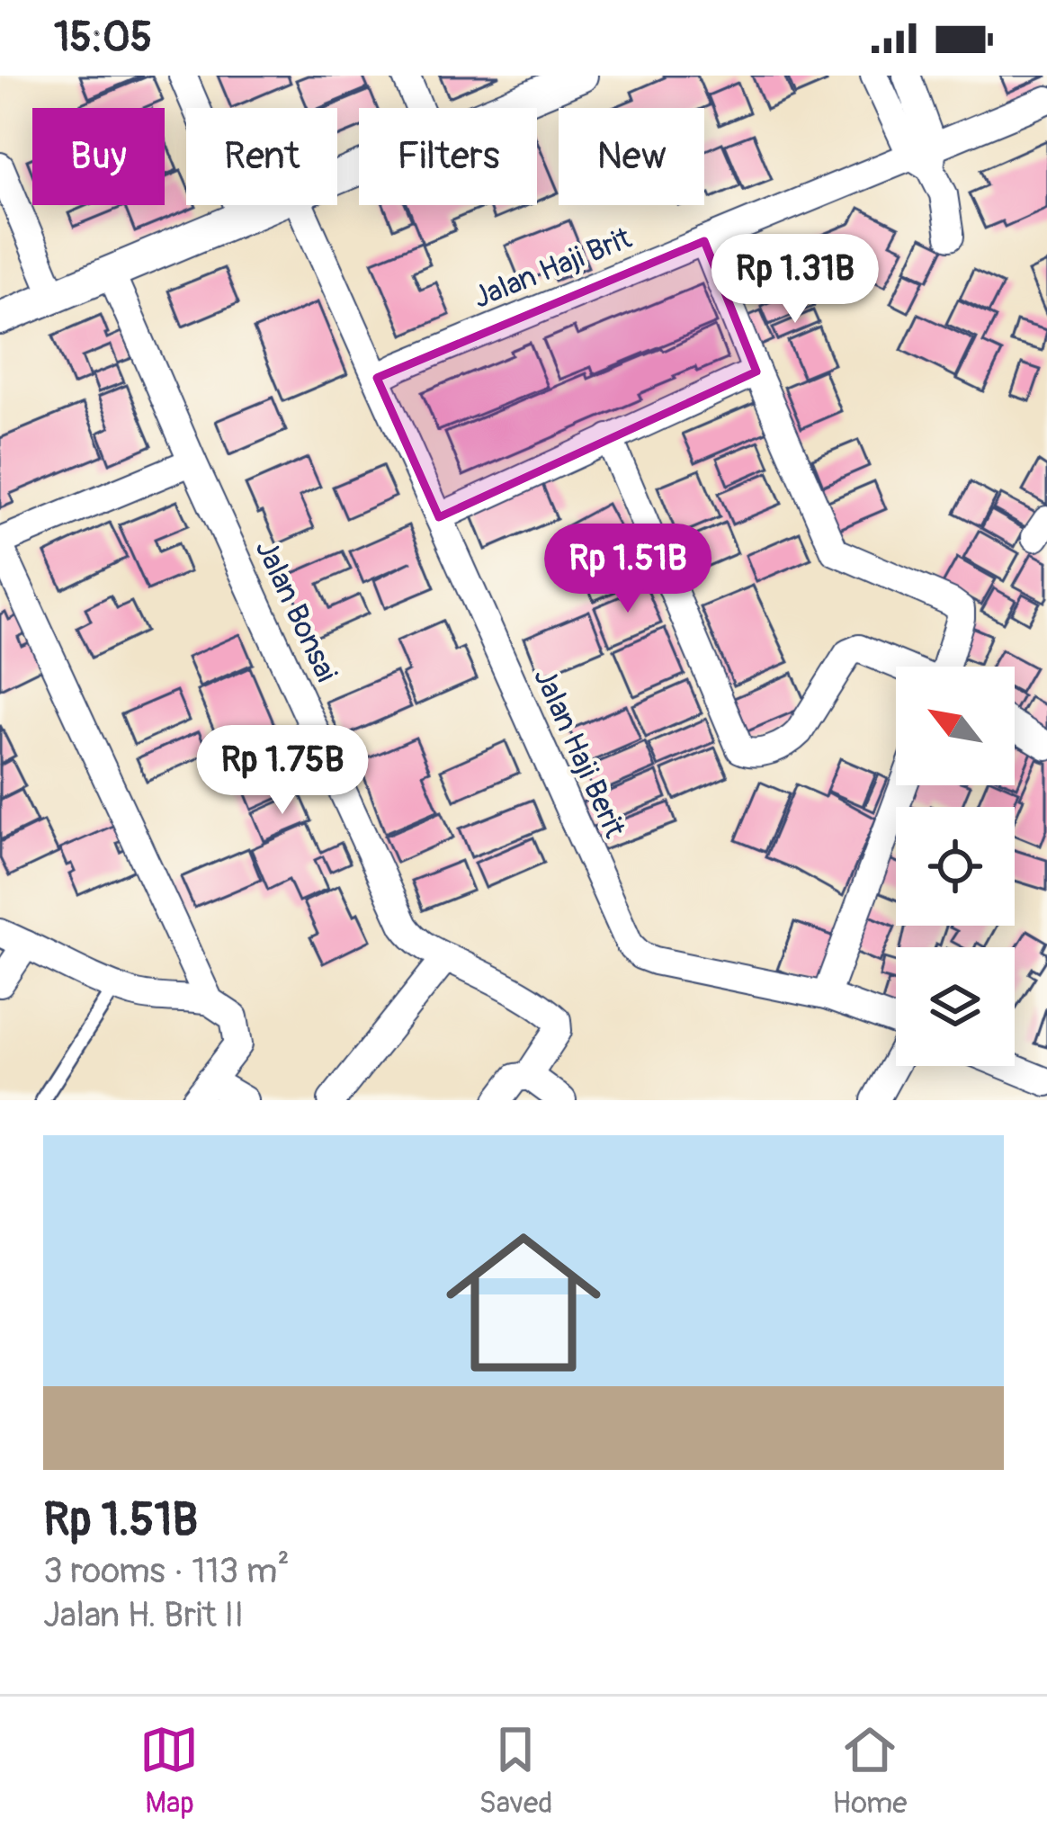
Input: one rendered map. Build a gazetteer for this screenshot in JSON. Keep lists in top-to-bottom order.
{
  "streets": {
    "street": ["Jalan Haji Brit", "Jalan Bonsai", "Jalan Haji Berit"]
  },
  "crossings": [
    ["Jalan Haji Brit", "Jalan Haji Berit"]
  ],
  "north": "top left",
  "page": {
    "status": "15:05",
    "chip": [
      "Buy",
      "Rent",
      "Filters",
      "New"
    ],
    "price": ["Rp 1.31B", "Rp 1.51B", "Rp 1.75B"],
    "list": [
      {
        "name": "Rp 1.51B",
        "note": "3 rooms · 113 m² · Jalan H. Brit II"
      }
    ],
    "tabs": ["Map", "Saved", "Home"]
  }
}
